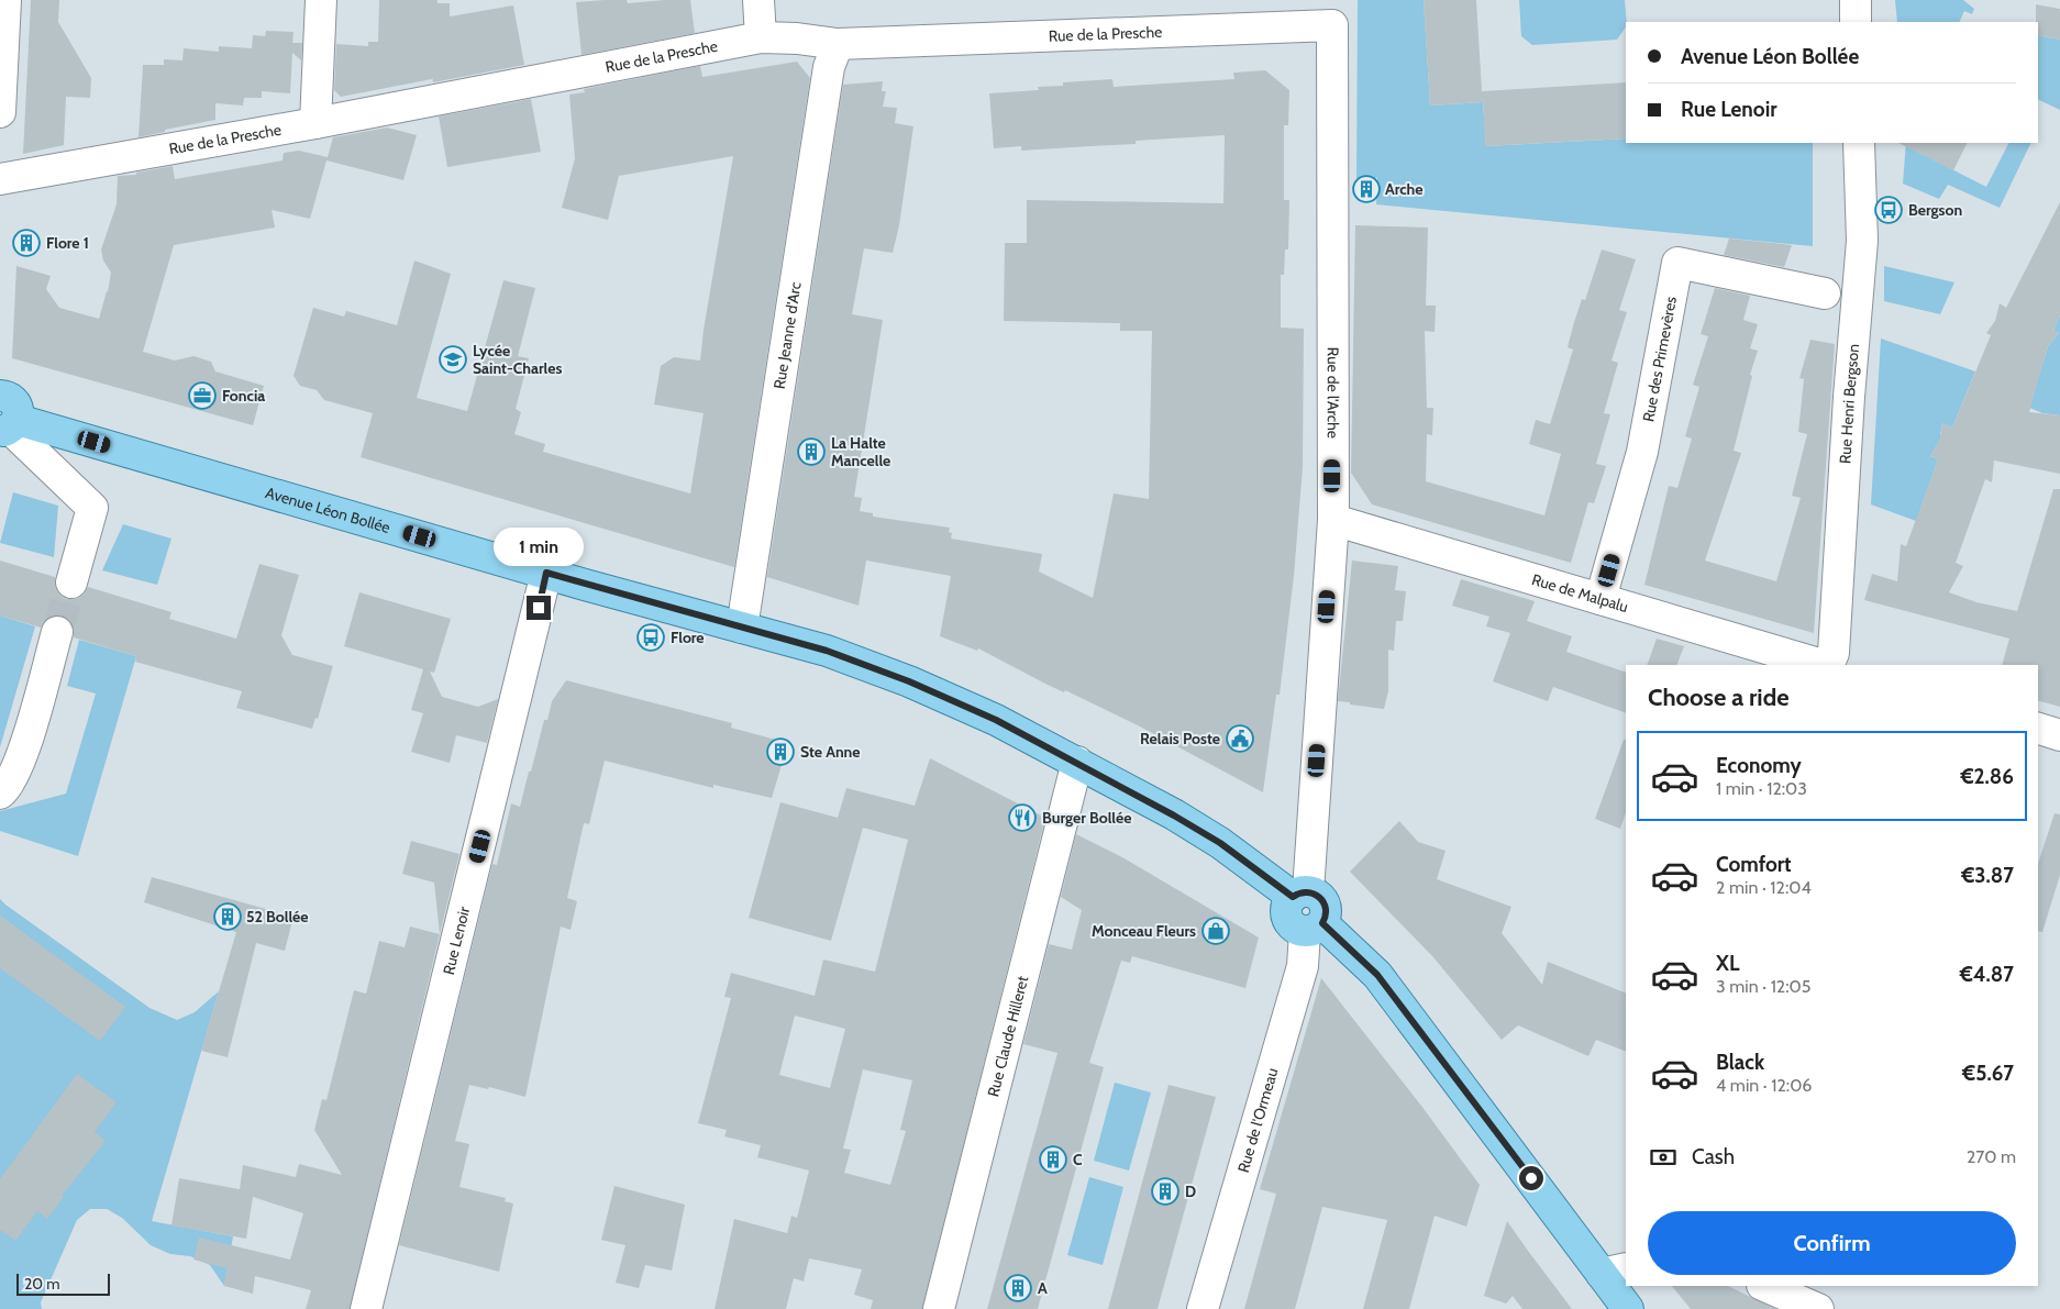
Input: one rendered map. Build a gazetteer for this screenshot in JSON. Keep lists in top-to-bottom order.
{
  "streets": {
    "main road": ["Avenue Léon Bollée"],
    "street": [
      "Rue de la Presche",
      "Rue Jeanne d'Arc",
      "Rue des Primevères",
      "Rue de l'Arche",
      "Rue Henri Bergson",
      "Rue de Malpalu",
      "Rue Lenoir",
      "Rue Claude Hilleret",
      "Rue de l'Ormeau"
    ]
  },
  "crossings": [
    ["Rue de la Presche", "Rue Jeanne d'Arc"],
    ["Rue de la Presche", "Rue de l'Arche"],
    ["Rue Jeanne d'Arc", "Avenue Léon Bollée"],
    ["Rue des Primevères", "Rue de Malpalu"],
    ["Rue de l'Arche", "Avenue Léon Bollée"],
    ["Rue de l'Arche", "Rue de Malpalu"],
    ["Avenue Léon Bollée", "Rue Lenoir"],
    ["Avenue Léon Bollée", "Rue Claude Hilleret"]
  ],
  "places": {
    "building": [
      "Arche",
      "Flore 1",
      "La Halte Mancelle",
      "Ste Anne",
      "52 Bollée",
      "C",
      "D",
      "A"
    ],
    "bus stop": ["Bergson", "Flore"],
    "school or university": ["Lycée Saint-Charles"],
    "office": ["Foncia"],
    "public building": ["Relais Poste"],
    "restaurant": ["Burger Bollée"],
    "shop": ["Monceau Fleurs"]
  },
  "scale_bar": "20 m",
  "page": {
    "banner": ["Avenue Léon Bollée", "Rue Lenoir"],
    "bubble": "1 min",
    "heading": "Choose a ride",
    "list": [
      {
        "name": "Economy",
        "note": "1 min · 12:03",
        "value": "€2.86"
      },
      {
        "name": "Comfort",
        "note": "2 min · 12:04",
        "value": "€3.87"
      },
      {
        "name": "XL",
        "note": "3 min · 12:05",
        "value": "€4.87"
      },
      {
        "name": "Black",
        "note": "4 min · 12:06",
        "value": "€5.67"
      }
    ],
    "pay": ["Cash", "270 m"],
    "buttons": "Confirm",
    "scale": "20 m"
  }
}
